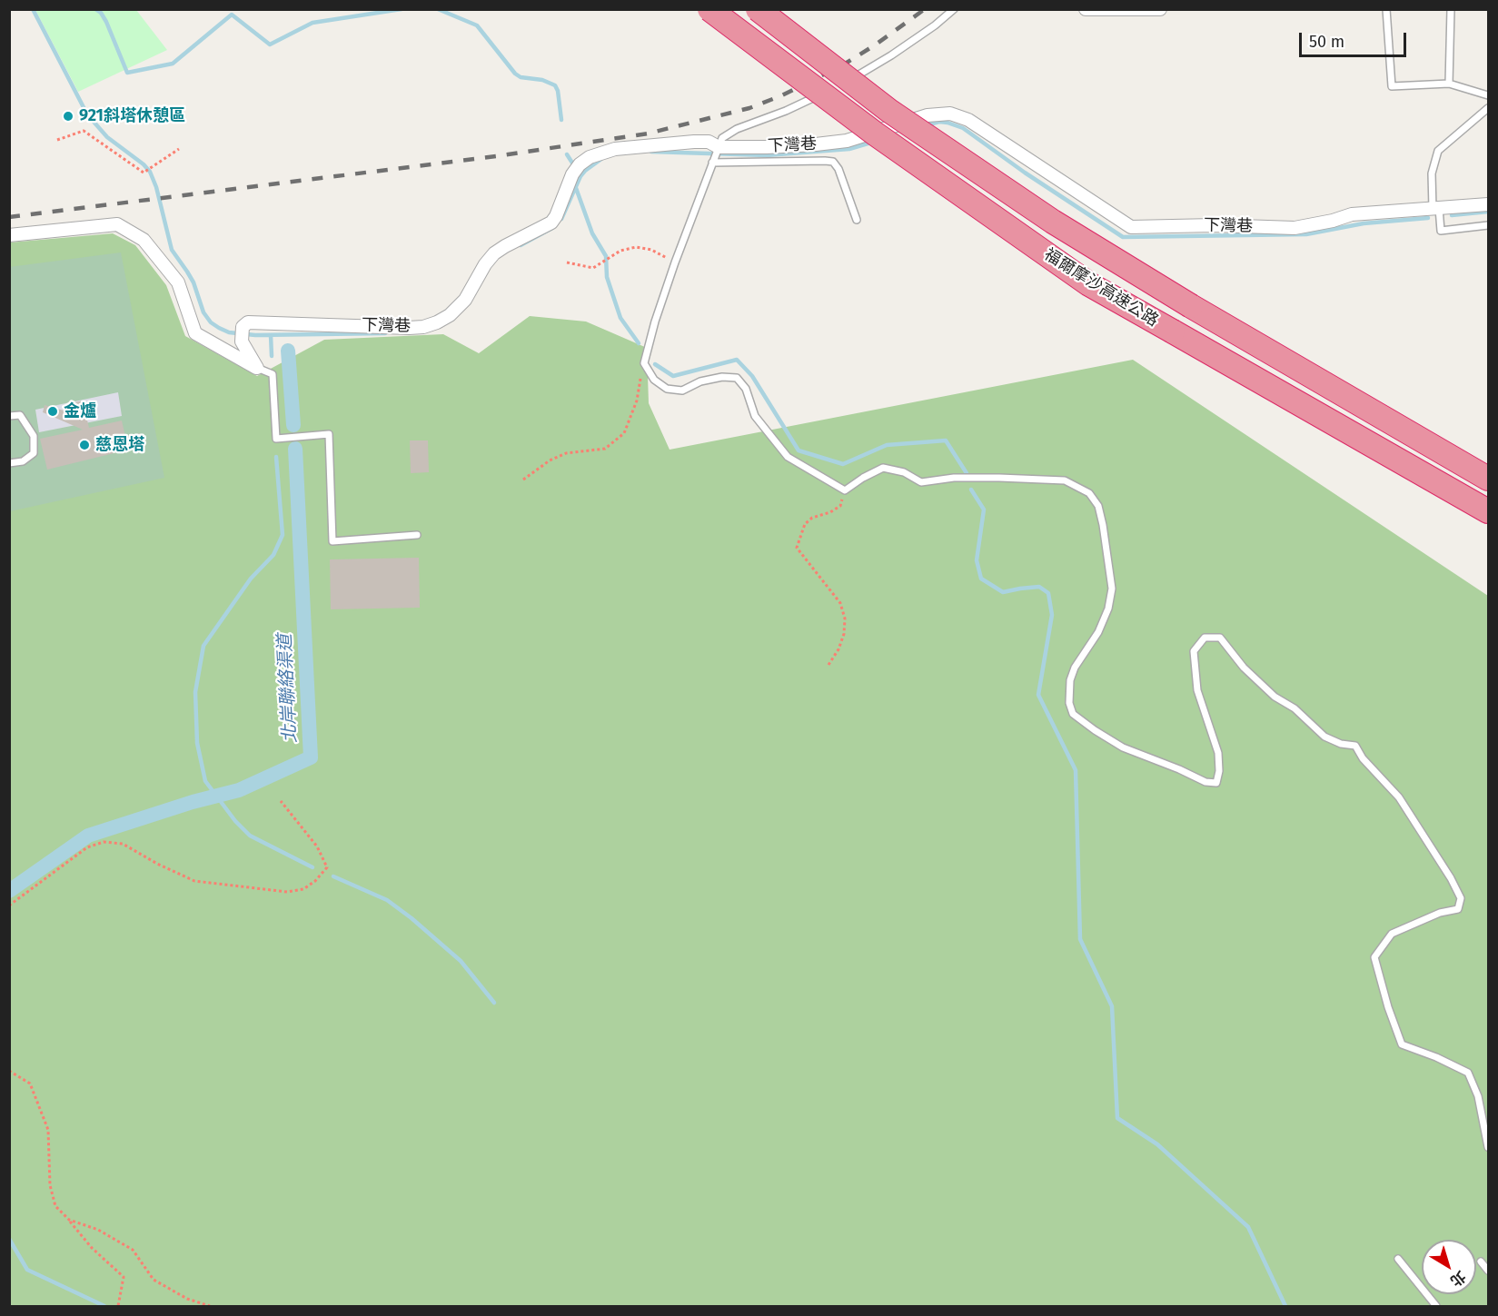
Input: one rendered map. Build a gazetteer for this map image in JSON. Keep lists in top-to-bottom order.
{
  "streets": {
    "highway": ["福爾摩沙高速公路"],
    "street": ["下灣巷"]
  },
  "water": ["北岸聯絡渠道"],
  "places": ["921斜塔休憩區", "金爐", "慈恩塔"],
  "scale_bar": "50 m",
  "north": "bottom right"
}
